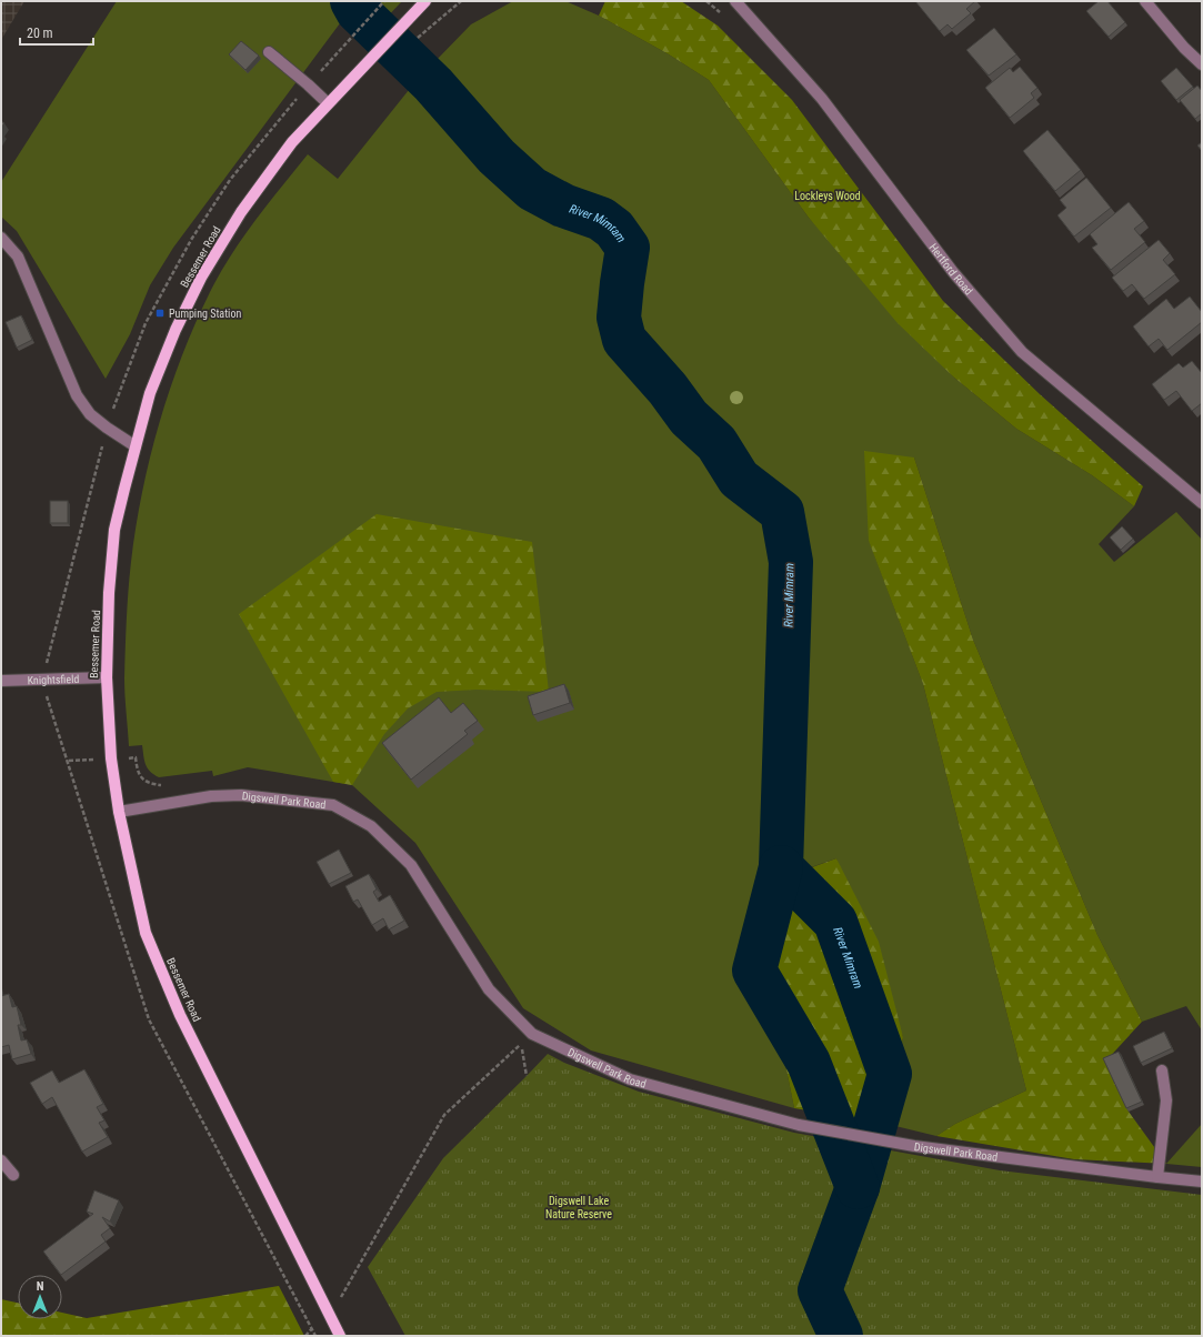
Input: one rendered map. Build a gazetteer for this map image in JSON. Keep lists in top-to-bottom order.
{
  "streets": {
    "main road": ["Bessemer Road"],
    "street": ["Hertford Road", "Knightsfield", "Digswell Park Road"]
  },
  "crossings": [
    ["Bessemer Road", "Knightsfield"],
    ["Bessemer Road", "Digswell Park Road"]
  ],
  "water": ["River Mimram"],
  "parks": ["Lockleys Wood", "Digswell Lake Nature Reserve"],
  "places": {
    "transit": ["Pumping Station"]
  },
  "scale_bar": "20 m",
  "north": "top"
}
